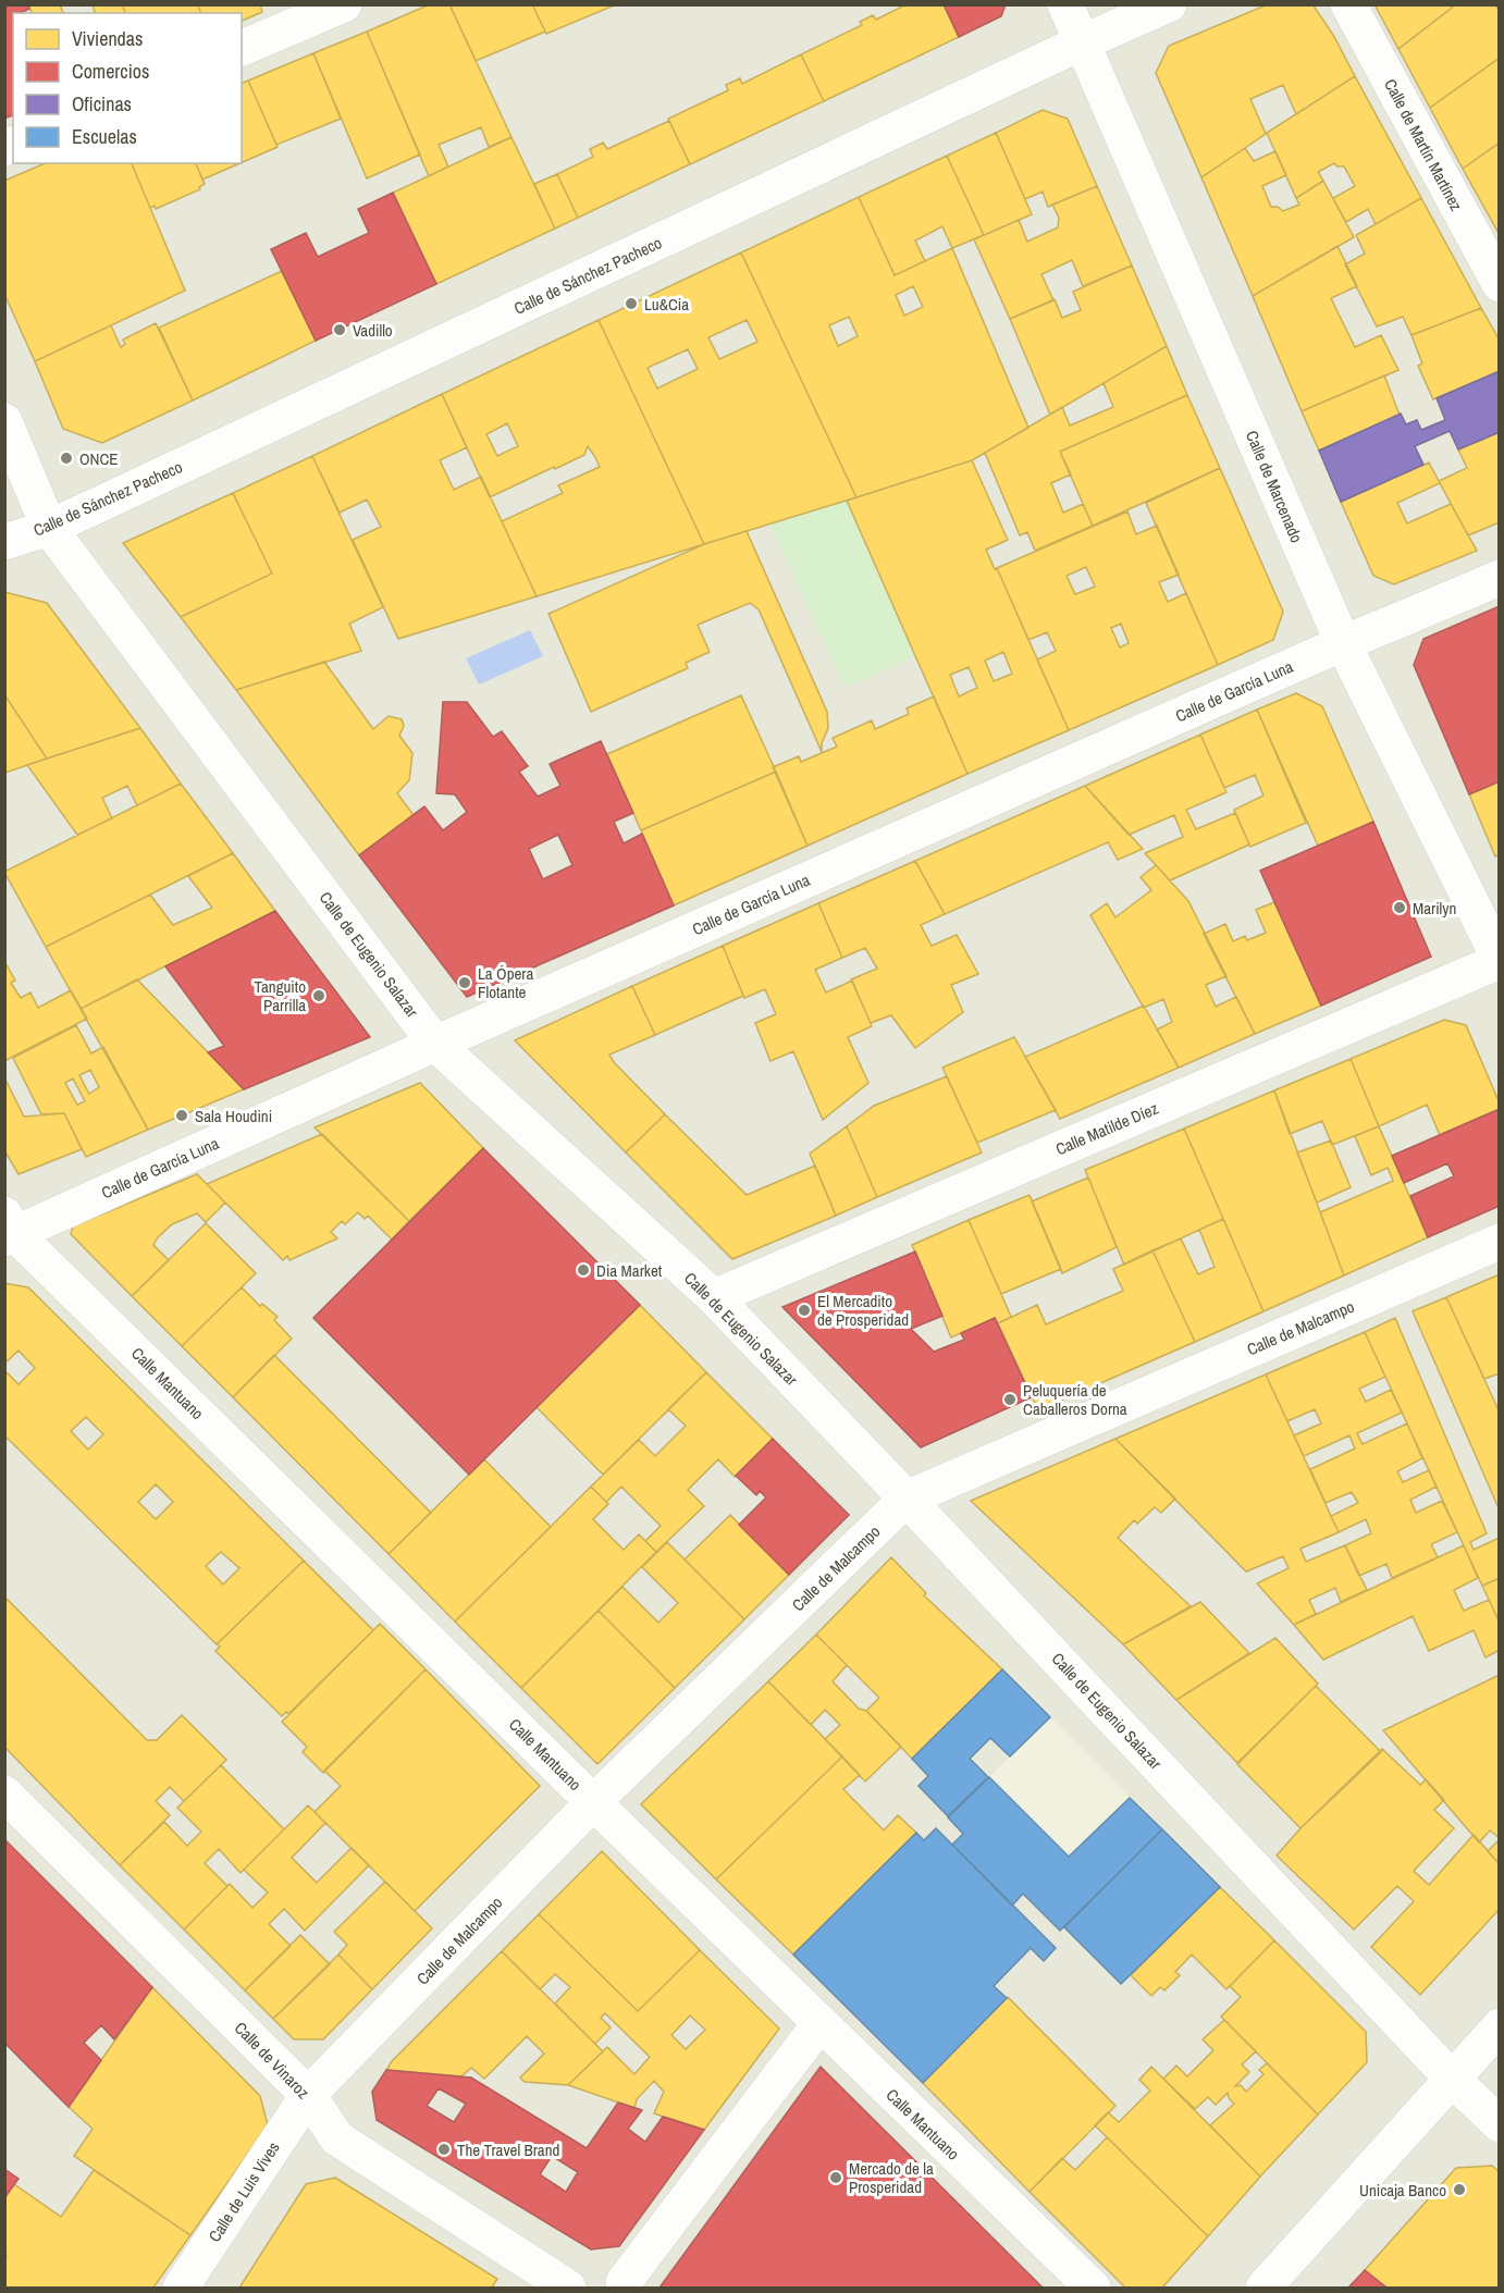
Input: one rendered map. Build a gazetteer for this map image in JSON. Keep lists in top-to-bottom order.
{
  "streets": {
    "street": [
      "Calle de Martín Martínez",
      "Calle de Sánchez Pacheco",
      "Calle de Marcenado",
      "Calle de García Luna",
      "Calle de Eugenio Salazar",
      "Calle Matilde Díez",
      "Calle de Malcampo",
      "Calle Mantuano",
      "Calle de Vinaroz",
      "Calle de Luis Vives"
    ]
  },
  "crossings": [
    ["Calle de Sánchez Pacheco", "Calle de Marcenado"],
    ["Calle de Sánchez Pacheco", "Calle de Eugenio Salazar"],
    ["Calle de Marcenado", "Calle de García Luna"],
    ["Calle de Marcenado", "Calle Matilde Díez"],
    ["Calle de García Luna", "Calle de Eugenio Salazar"],
    ["Calle de García Luna", "Calle Mantuano"],
    ["Calle de Eugenio Salazar", "Calle Matilde Díez"],
    ["Calle de Eugenio Salazar", "Calle de Malcampo"],
    ["Calle de Malcampo", "Calle Mantuano"],
    ["Calle de Malcampo", "Calle de Vinaroz"],
    ["Calle de Malcampo", "Calle de Luis Vives"],
    ["Calle de Vinaroz", "Calle de Luis Vives"]
  ],
  "places": [
    "Lu&Cia",
    "Vadillo",
    "ONCE",
    "Marilyn",
    "La Ópera Flotante",
    "Tanguito Parrilla",
    "Sala Houdini",
    "Dia Market",
    "El Mercadito de Prosperidad",
    "Peluquería de Caballeros Dorna",
    "The Travel Brand",
    "Mercado de la Prosperidad",
    "Unicaja Banco"
  ],
  "legend": [
    "Viviendas",
    "Comercios",
    "Oficinas",
    "Escuelas"
  ]
}
